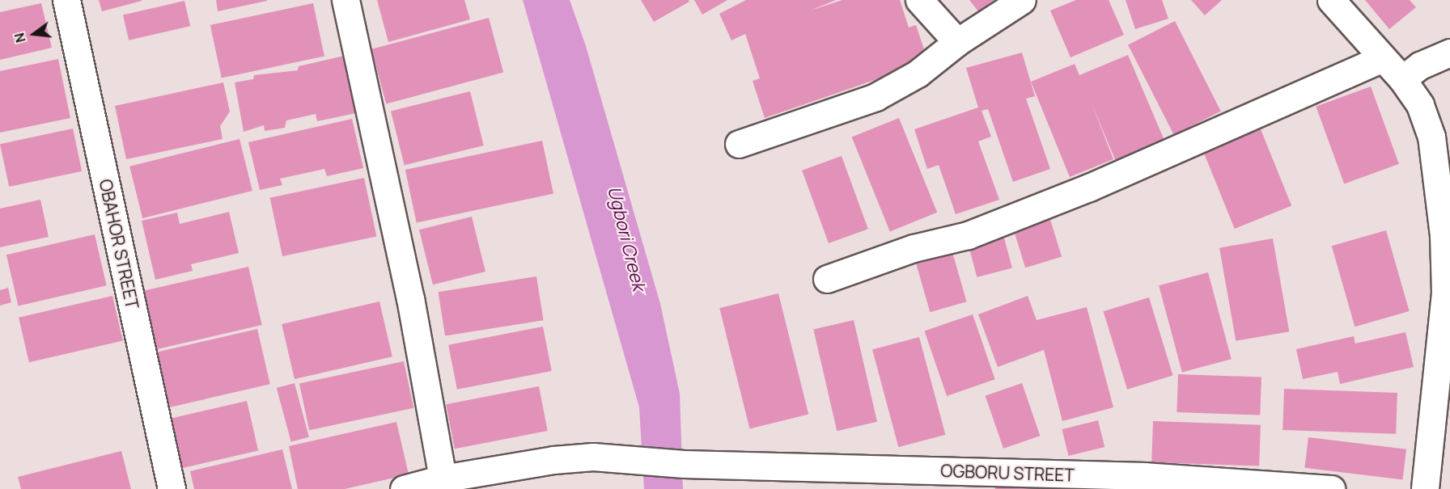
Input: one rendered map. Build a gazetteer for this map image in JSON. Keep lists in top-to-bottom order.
{
  "streets": {
    "street": ["OBAHOR STREET", "OGBORU STREET"]
  },
  "water": ["Ugbori Creek"],
  "north": "left"
}
